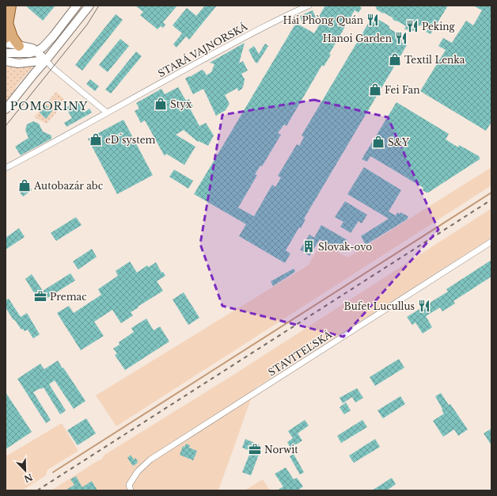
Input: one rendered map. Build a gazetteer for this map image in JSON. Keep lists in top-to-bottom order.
{
  "streets": {
    "street": ["STARÁ VAJNORSKÁ", "STAVITEĽSKÁ"]
  },
  "districts": ["POMORINY"],
  "places": {
    "restaurant": [
      "Hải Phòng Quán",
      "Peking",
      "Hanoi Garden",
      "Bufet Lucullus"
    ],
    "shop": [
      "Textil Lenka",
      "Fei Fan",
      "Styx",
      "eD´system",
      "S&Y",
      "Autobazár abc"
    ],
    "building": ["Slovak-ovo"],
    "office": ["Premac", "Norwit"]
  },
  "north": "bottom right"
}
